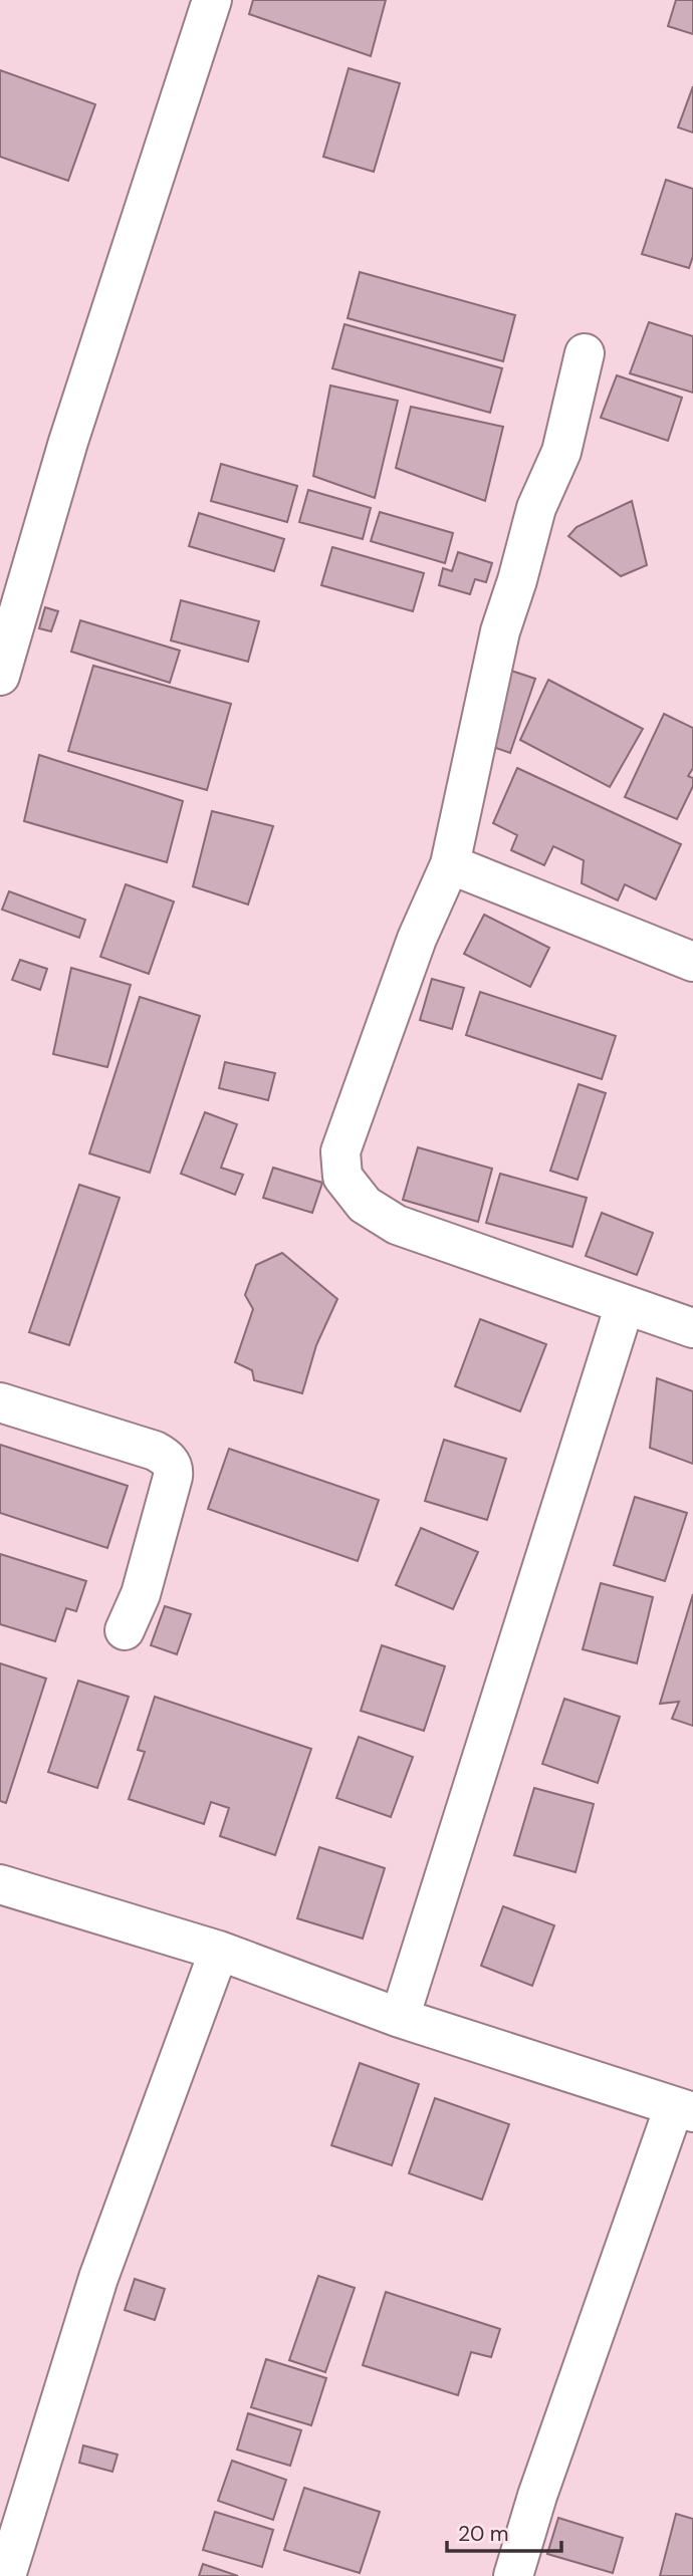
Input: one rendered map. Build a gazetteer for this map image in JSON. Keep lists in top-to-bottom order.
{
  "scale_bar": "20 m"
}
